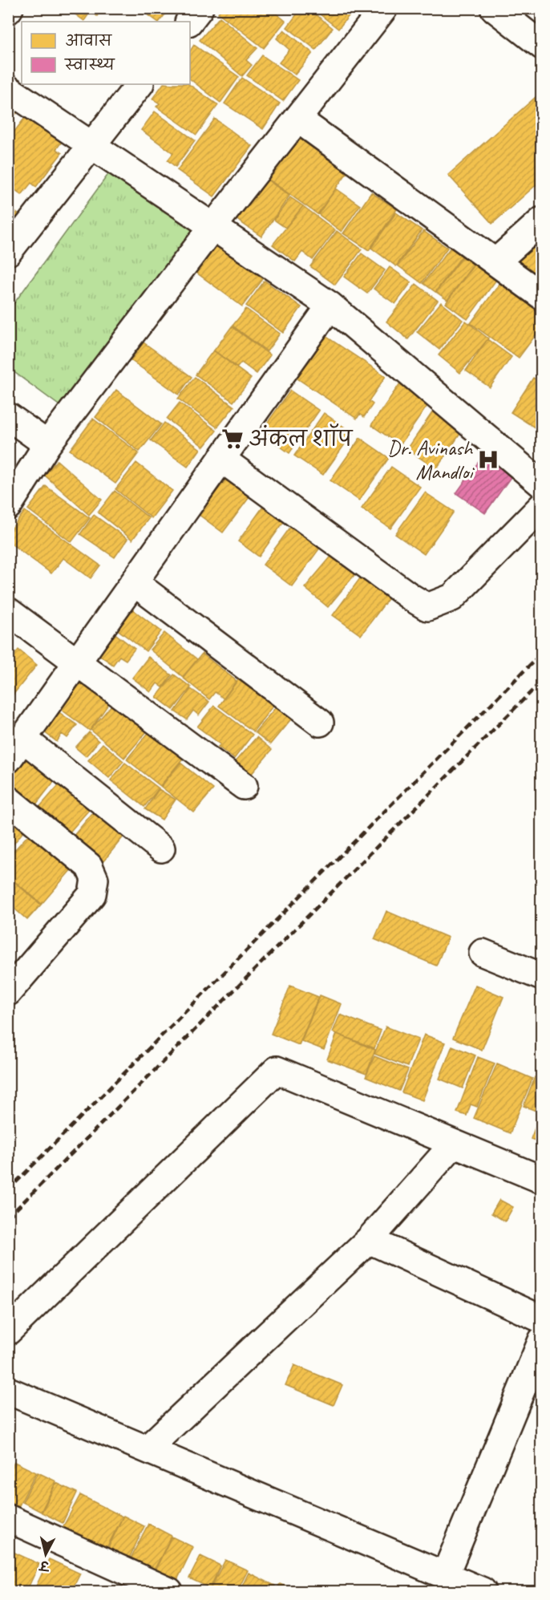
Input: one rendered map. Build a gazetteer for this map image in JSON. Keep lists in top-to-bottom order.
{
  "places": {
    "supermarket": ["अंकल शॉप"],
    "hospital": ["Dr. Avinash Mandloi"]
  },
  "legend": ["आवास", "स्वास्थ्य"],
  "north": "bottom"
}
